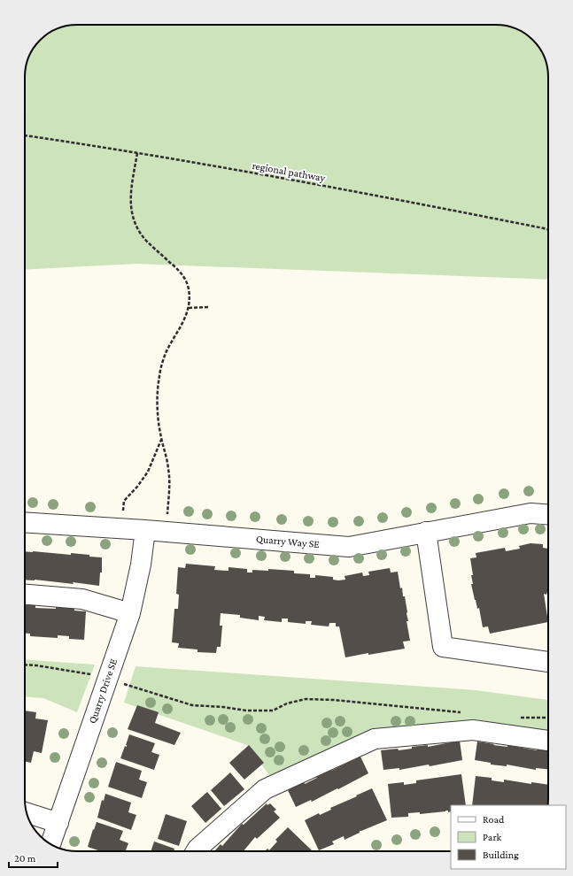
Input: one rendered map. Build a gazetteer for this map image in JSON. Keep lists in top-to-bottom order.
{
  "streets": {
    "street": ["Quarry Way SE", "Quarry Drive SE"],
    "path": ["regional pathway"]
  },
  "crossings": [
    ["Quarry Way SE", "Quarry Drive SE"]
  ],
  "legend": ["Road", "Park", "Building"],
  "scale_bar": "20 m"
}
